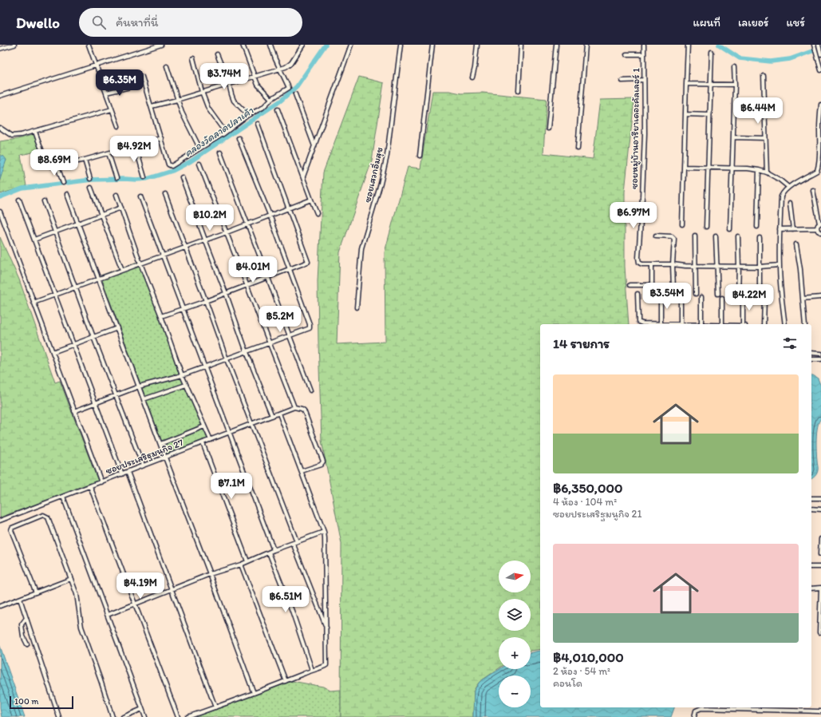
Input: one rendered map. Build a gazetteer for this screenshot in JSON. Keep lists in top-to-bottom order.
{
  "streets": {
    "street": ["ซอยหมู่บ้านอารียาเดอะคัลเลอร์ 1", "ซอยเสวกอิ่มสุข", "ซอยประเสริฐมนูกิจ 27"]
  },
  "water": ["คลองวัดลาดปลาเค้า"],
  "scale_bar": "100 m",
  "north": "right",
  "page": {
    "header": "Dwello",
    "search": "ค้นหาที่นี่",
    "nav": ["แผนที่", "เลเยอร์", "แชร์"],
    "price": [
      "฿3.74M",
      "฿6.35M",
      "฿6.44M",
      "฿4.92M",
      "฿8.69M",
      "฿6.97M",
      "฿10.2M",
      "฿4.01M",
      "฿3.54M",
      "฿4.22M",
      "฿5.2M",
      "฿7.1M",
      "฿4.19M",
      "฿6.51M"
    ],
    "heading": "14 รายการ",
    "list": [
      {
        "name": "฿6,350,000",
        "note": "4 ห้อง · 104 m² · ซอยประเสริฐมนูกิจ 21"
      },
      {
        "name": "฿4,010,000",
        "note": "2 ห้อง · 54 m² · คอนโด"
      }
    ],
    "map_buttons": ["+", "−"],
    "scale": "100 m"
  }
}
